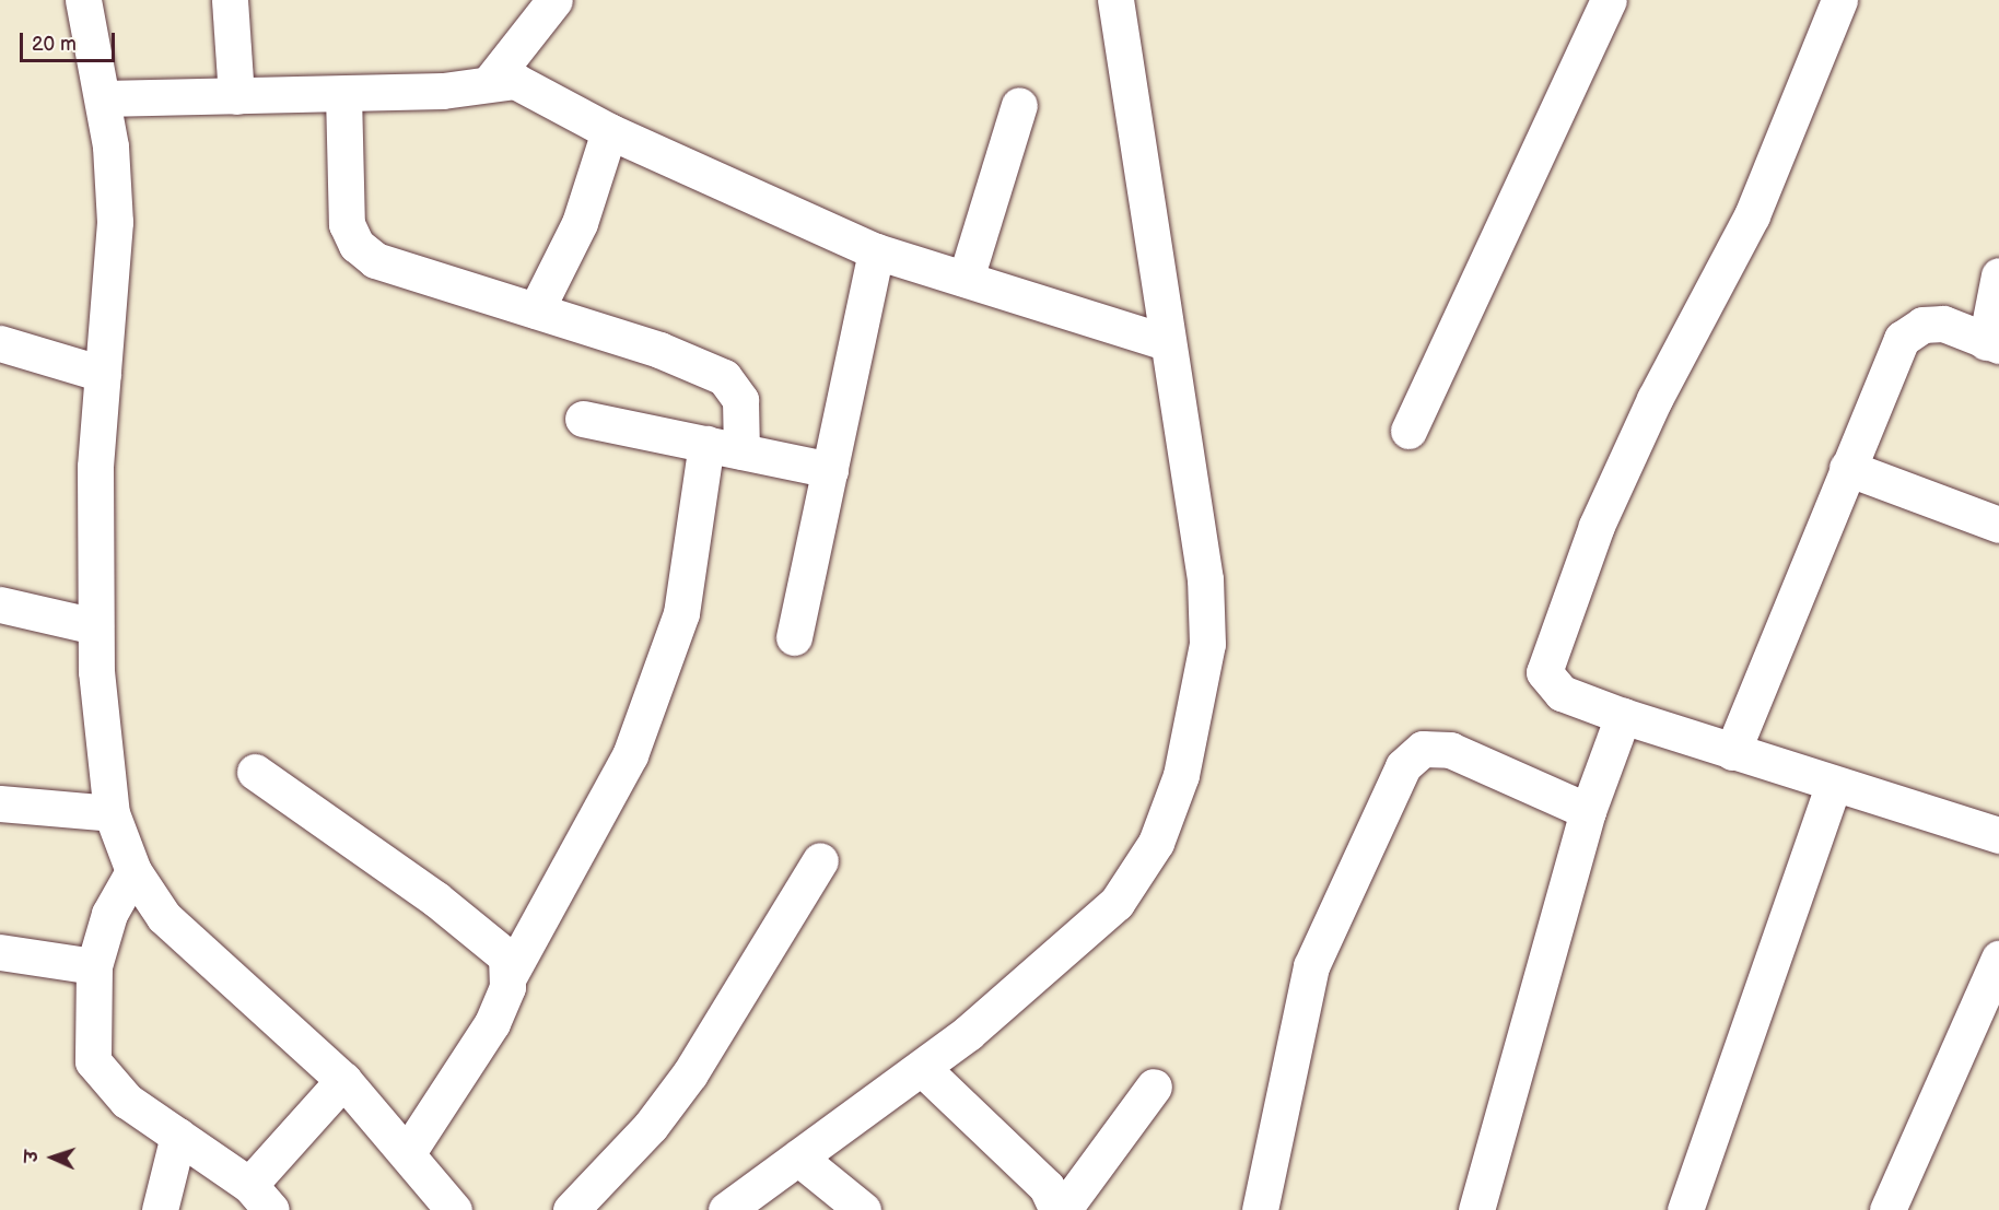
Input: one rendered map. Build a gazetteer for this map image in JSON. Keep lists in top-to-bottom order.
{
  "scale_bar": "20 m",
  "north": "left"
}
